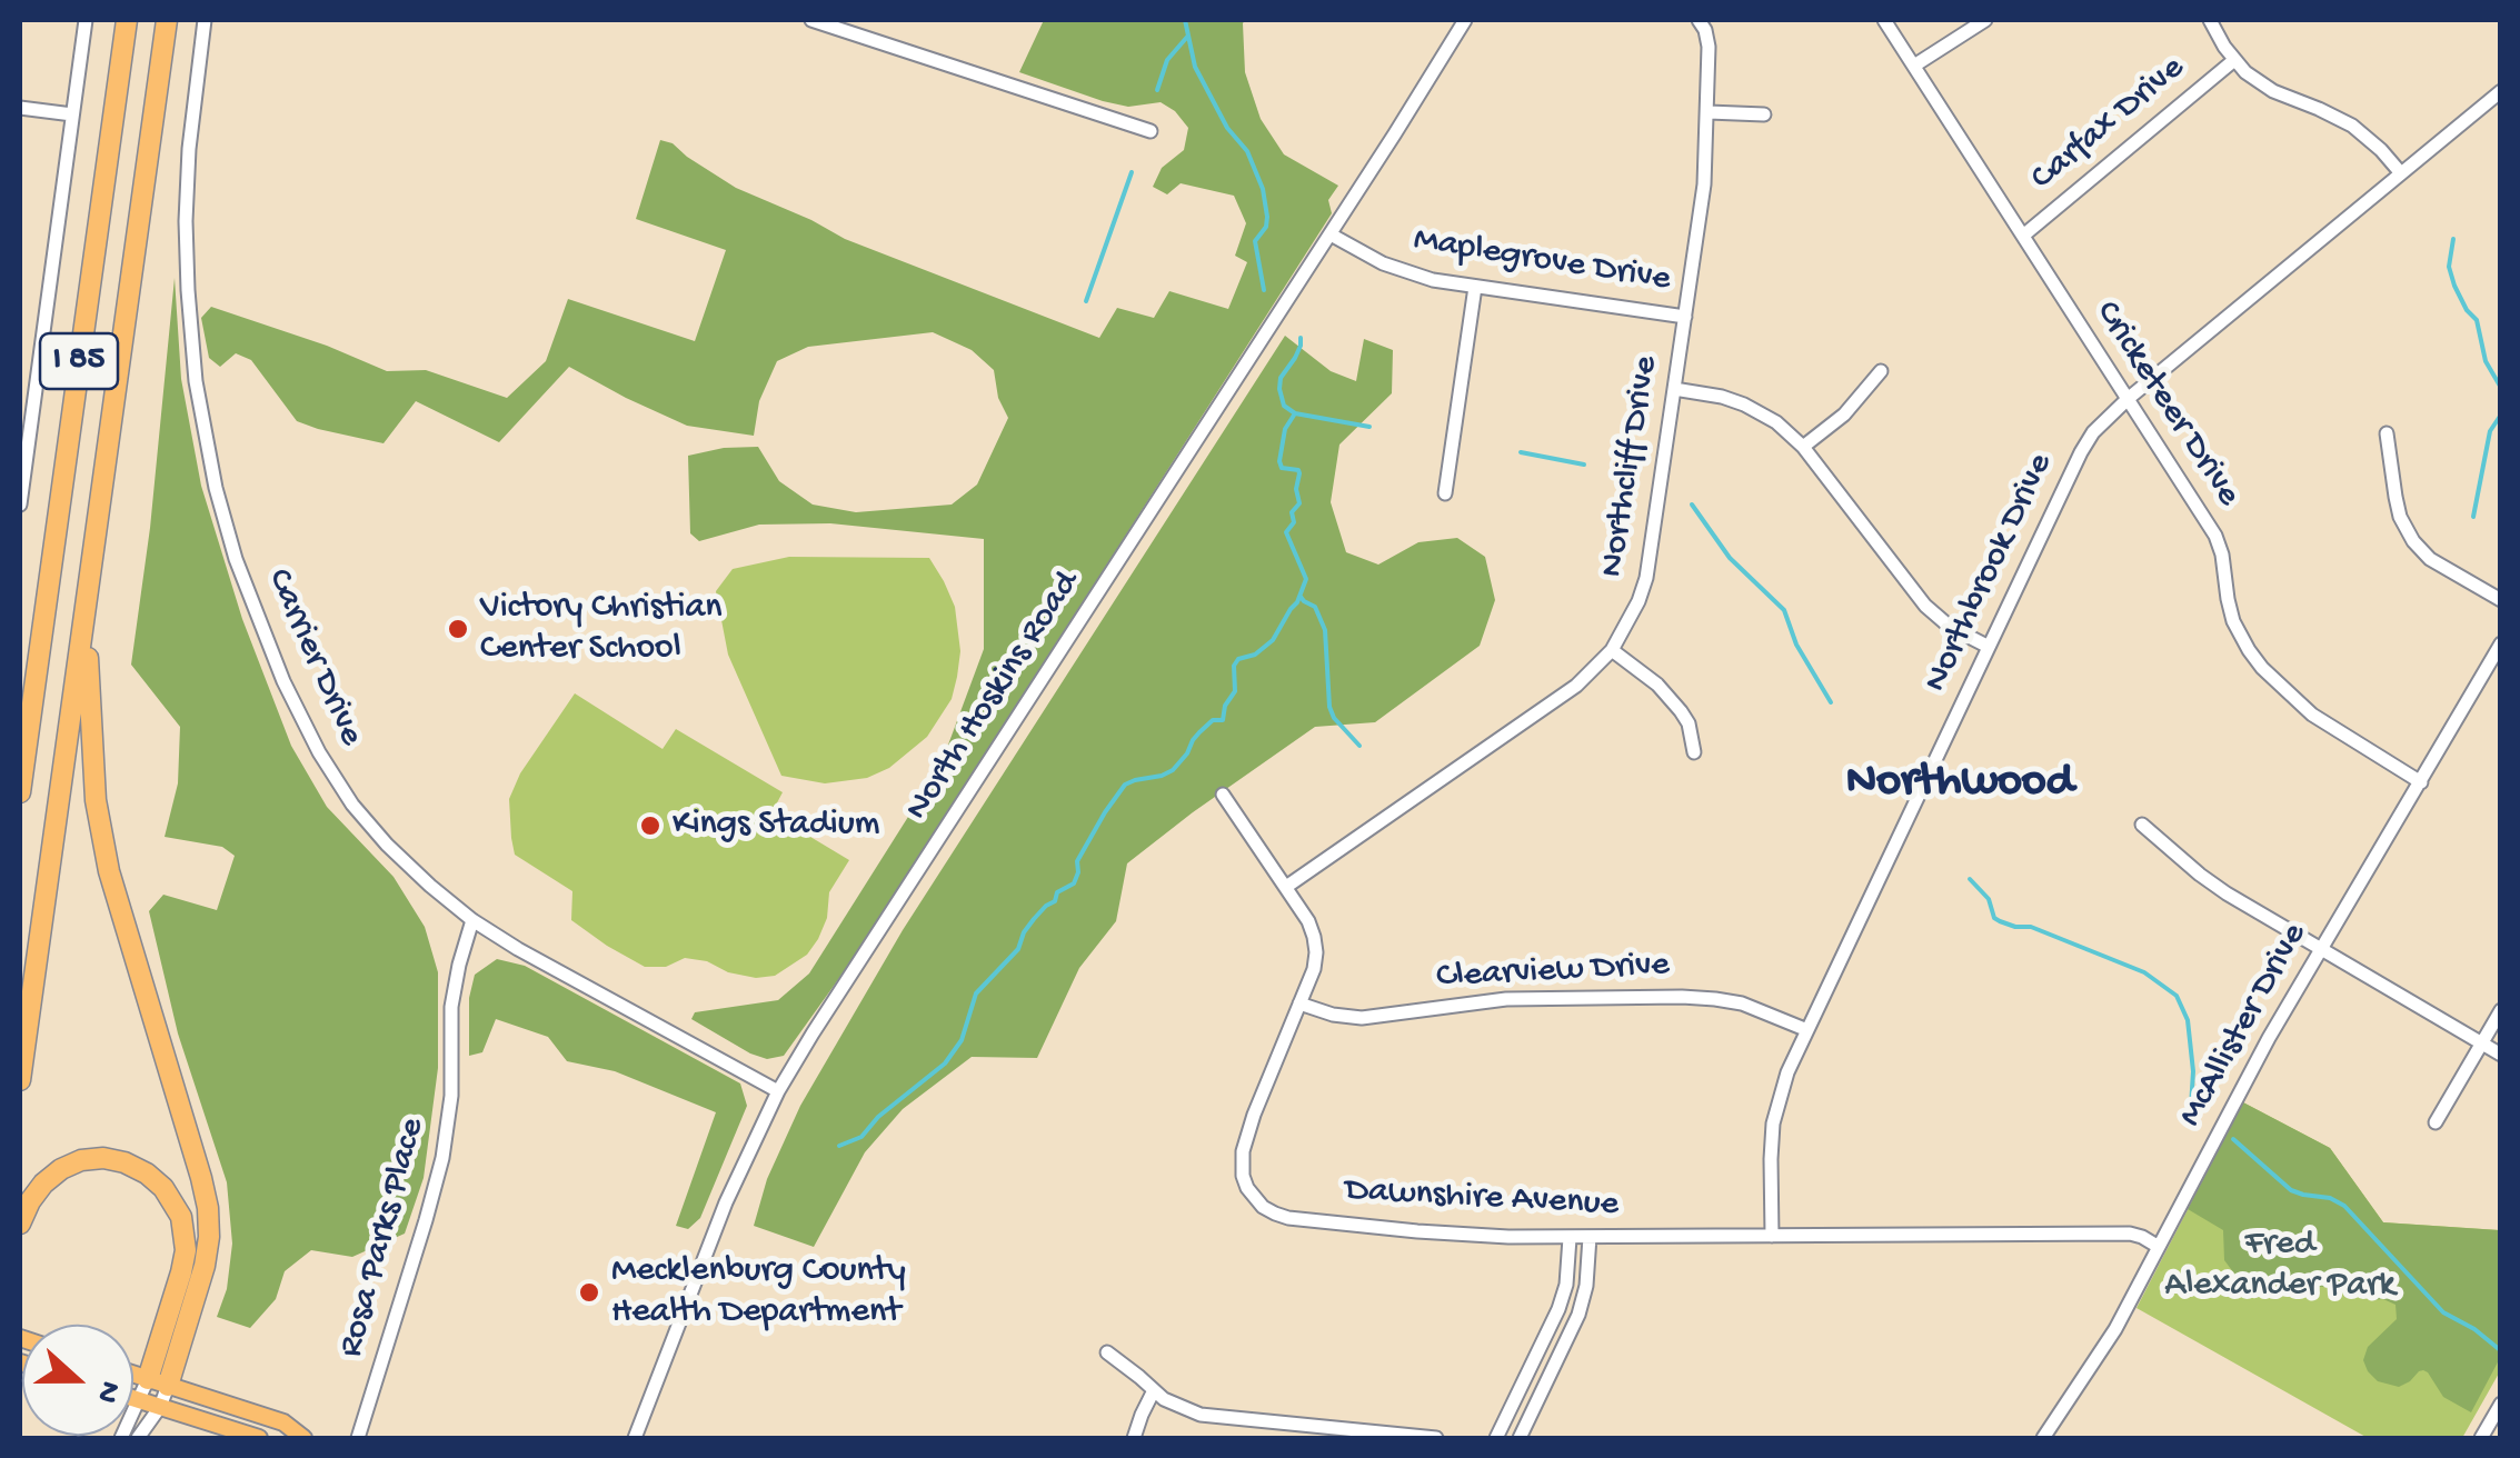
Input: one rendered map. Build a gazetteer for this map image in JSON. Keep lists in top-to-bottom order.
{
  "streets": {
    "highway": ["I 85"],
    "street": [
      "Carfax Drive",
      "Maplegrove Drive",
      "Cricketeer Drive",
      "Northcliff Drive",
      "Northbrook Drive",
      "Carrier Drive",
      "North Hoskins Road",
      "Clearview Drive",
      "McAllister Drive",
      "Dawnshire Avenue",
      "Rosa Parks Place"
    ]
  },
  "crossings": [
    ["Carfax Drive", "Cricketeer Drive"],
    ["Maplegrove Drive", "Northcliff Drive"],
    ["Maplegrove Drive", "North Hoskins Road"],
    ["Cricketeer Drive", "Northbrook Drive"],
    ["Cricketeer Drive", "McAllister Drive"],
    ["Northcliff Drive", "Dawnshire Avenue"],
    ["Northbrook Drive", "Clearview Drive"],
    ["Northbrook Drive", "Dawnshire Avenue"],
    ["Carrier Drive", "North Hoskins Road"],
    ["Carrier Drive", "Rosa Parks Place"],
    ["Clearview Drive", "Dawnshire Avenue"],
    ["McAllister Drive", "Dawnshire Avenue"]
  ],
  "districts": ["Northwood"],
  "parks": ["Fred Alexander Park"],
  "places": ["Victory Christian Center School", "Kings Stadium", "Mecklenburg County Health Department"],
  "north": "right"
}
